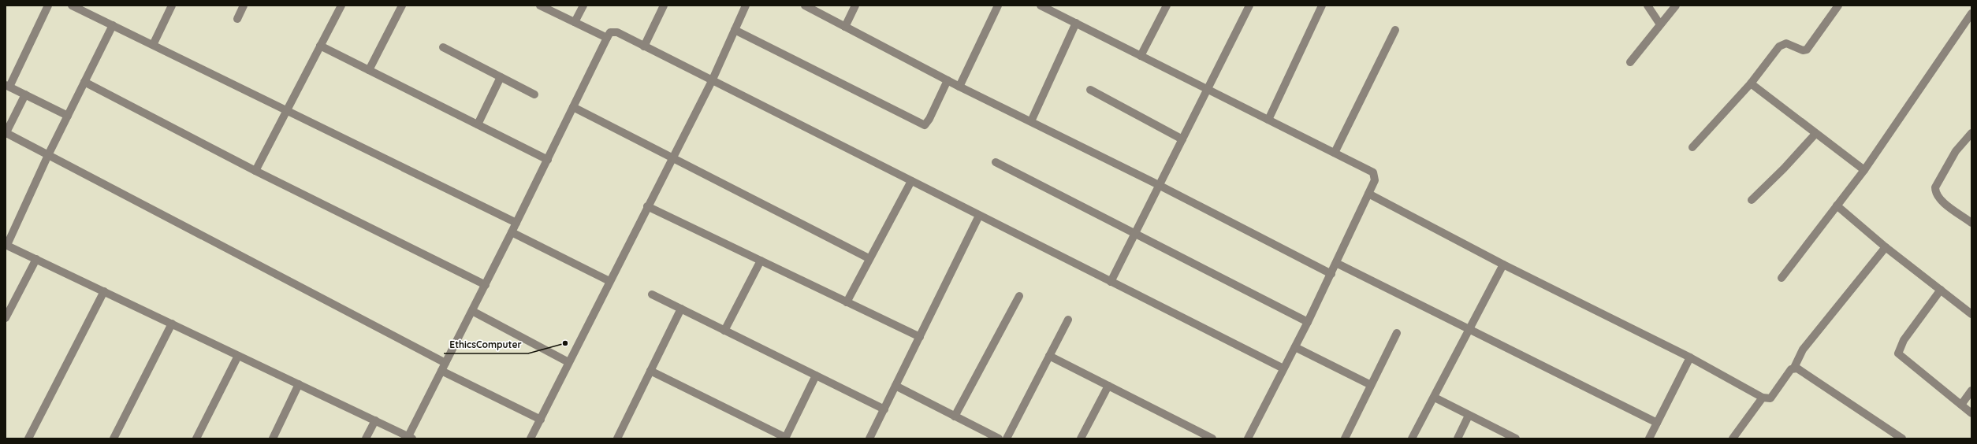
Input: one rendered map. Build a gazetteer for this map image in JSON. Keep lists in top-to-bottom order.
{
  "places": ["EthicsComputer"]
}
